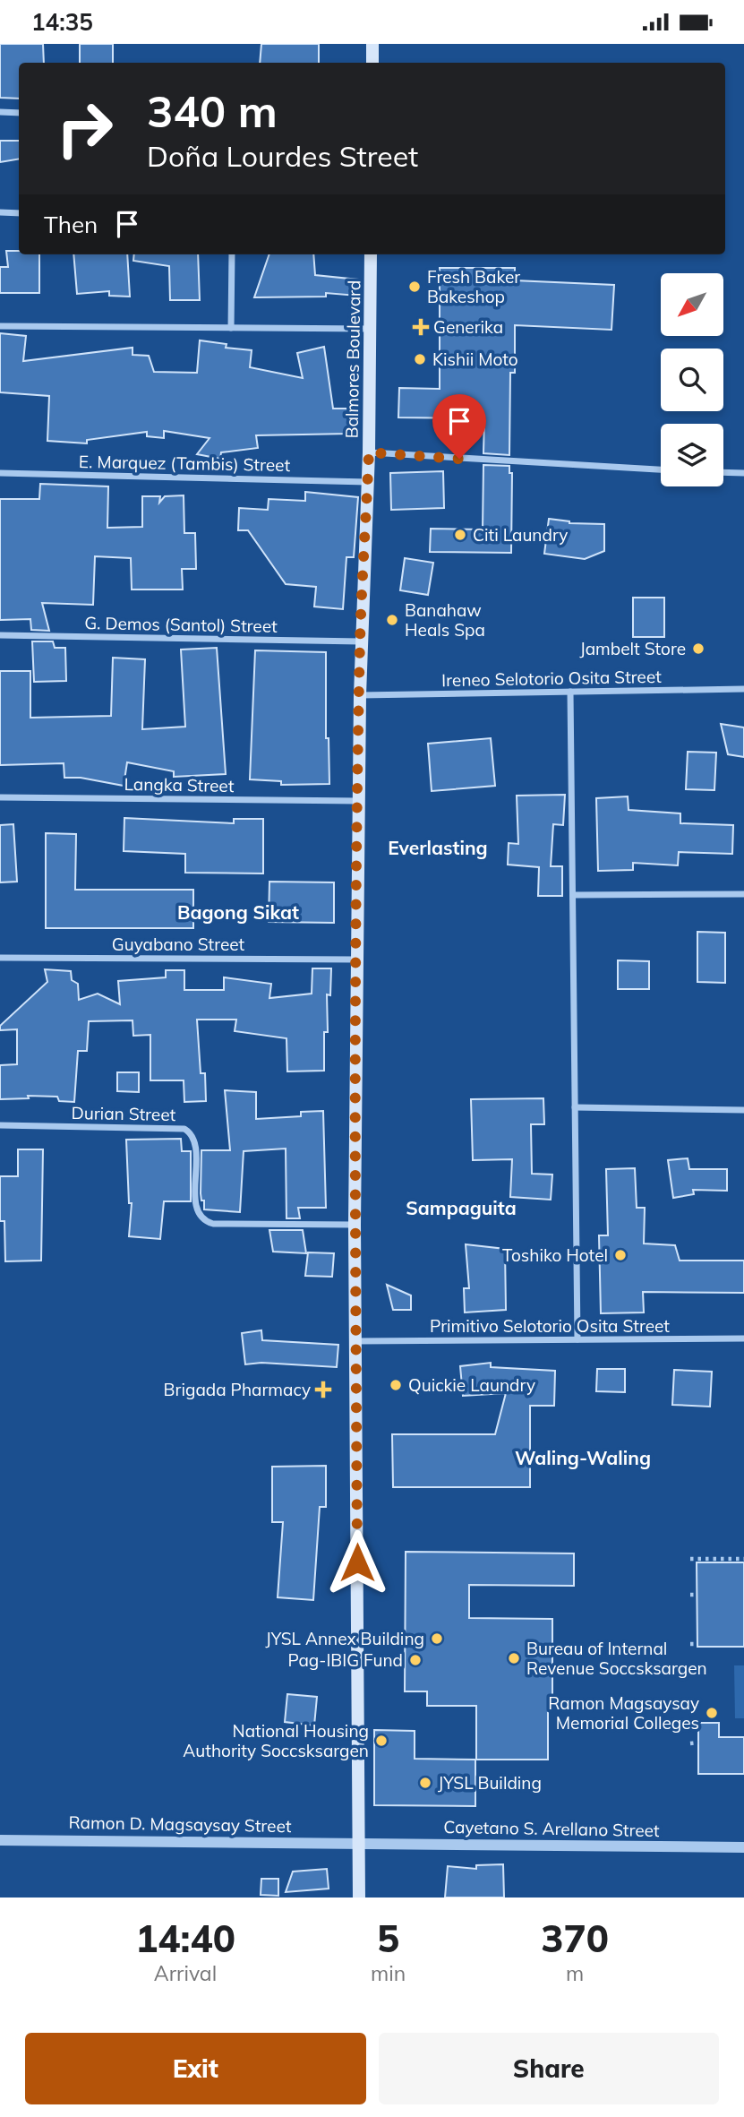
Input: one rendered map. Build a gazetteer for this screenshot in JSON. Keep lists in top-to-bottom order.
{
  "streets": {
    "main road": ["Balmores Boulevard"],
    "street": [
      "E. Marquez (Tambis) Street",
      "G. Demos (Santol) Street",
      "Ireneo Selotorio Osita Street",
      "Langka Street",
      "Guyabano Street",
      "Durian Street",
      "Primitivo Selotorio Osita Street",
      "Ramon D. Magsaysay Street",
      "Cayetano S. Arellano Street"
    ]
  },
  "crossings": [
    ["Balmores Boulevard", "E. Marquez (Tambis) Street"],
    ["Balmores Boulevard", "G. Demos (Santol) Street"],
    ["Balmores Boulevard", "Ireneo Selotorio Osita Street"],
    ["Balmores Boulevard", "Langka Street"],
    ["Balmores Boulevard", "Guyabano Street"],
    ["Balmores Boulevard", "Durian Street"],
    ["Balmores Boulevard", "Primitivo Selotorio Osita Street"],
    ["Balmores Boulevard", "Ramon D. Magsaysay Street"],
    ["Balmores Boulevard", "Cayetano S. Arellano Street"],
    ["Ramon D. Magsaysay Street", "Cayetano S. Arellano Street"]
  ],
  "districts": [
    "Everlasting",
    "Bagong Sikat",
    "Sampaguita",
    "Waling-Waling"
  ],
  "places": {
    "other": [
      "Fresh Baker Bakeshop",
      "Kishii Moto",
      "Citi Laundry",
      "Banahaw Heals Spa",
      "Jambelt Store",
      "Toshiko Hotel",
      "Quickie Laundry",
      "JYSL Annex Building",
      "Bureau of Internal Revenue Soccsksargen",
      "Pag-IBIG Fund",
      "Ramon Magsaysay Memorial Colleges",
      "National Housing Authority Soccsksargen",
      "JYSL Building"
    ],
    "health": ["Generika", "Brigada Pharmacy"]
  },
  "north": "bottom left",
  "page": {
    "status": "14:35",
    "turn": ["340 m", "Doña Lourdes Street"],
    "then": "Then",
    "eta": [
      "14:40",
      "Arrival",
      "5",
      "min",
      "370",
      "m"
    ],
    "buttons": ["Exit", "Share"]
  }
}
